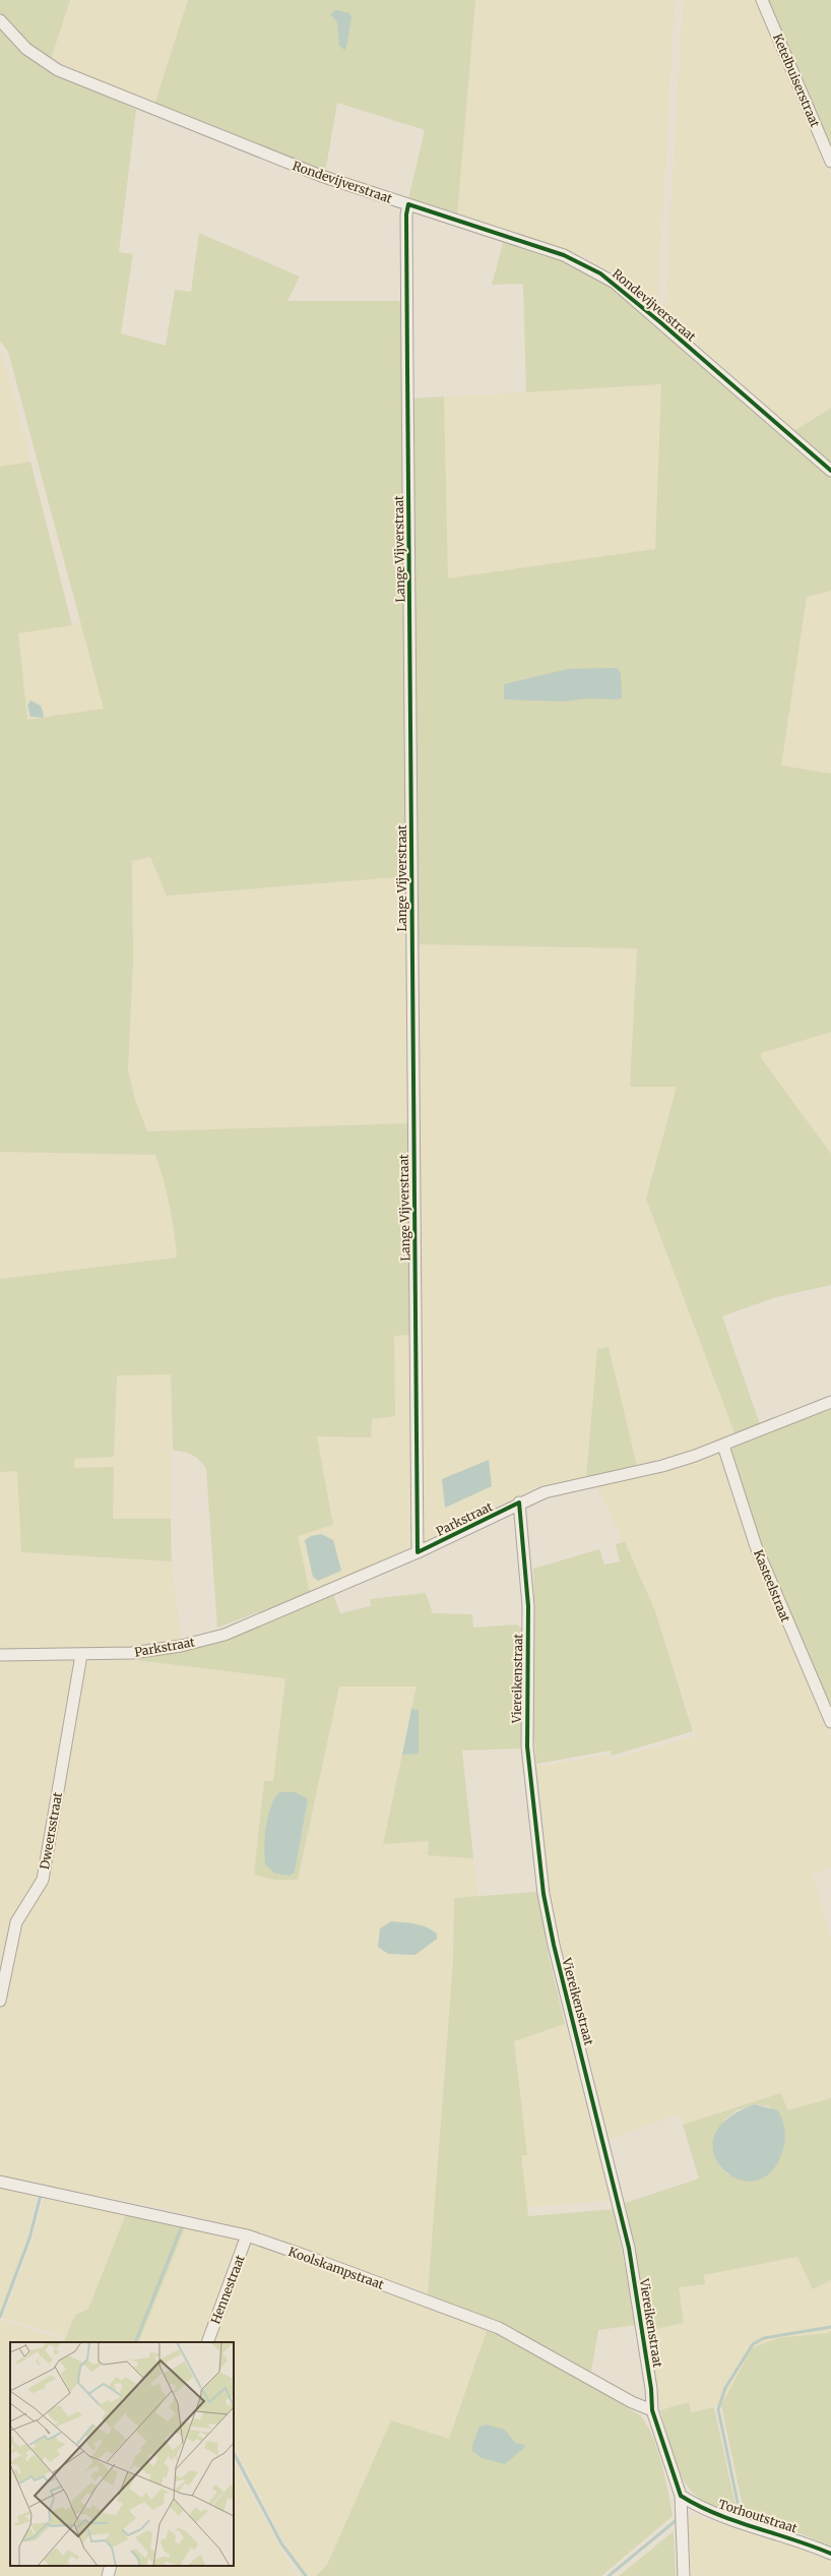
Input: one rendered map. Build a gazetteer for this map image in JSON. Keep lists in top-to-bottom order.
{
  "streets": {
    "street": [
      "Ketelbuiserstraat",
      "Rondevijverstraat",
      "Lange Vijverstraat",
      "Parkstraat",
      "Kasteelstraat",
      "Viereikenstraat",
      "Dweersstraat",
      "Koolskampstraat",
      "Hennestraat",
      "Torhoutstraat"
    ]
  },
  "crossings": [
    ["Rondevijverstraat", "Lange Vijverstraat"],
    ["Lange Vijverstraat", "Parkstraat"],
    ["Parkstraat", "Viereikenstraat"],
    ["Parkstraat", "Dweersstraat"],
    ["Viereikenstraat", "Koolskampstraat"],
    ["Viereikenstraat", "Torhoutstraat"],
    ["Koolskampstraat", "Hennestraat"]
  ]
}
